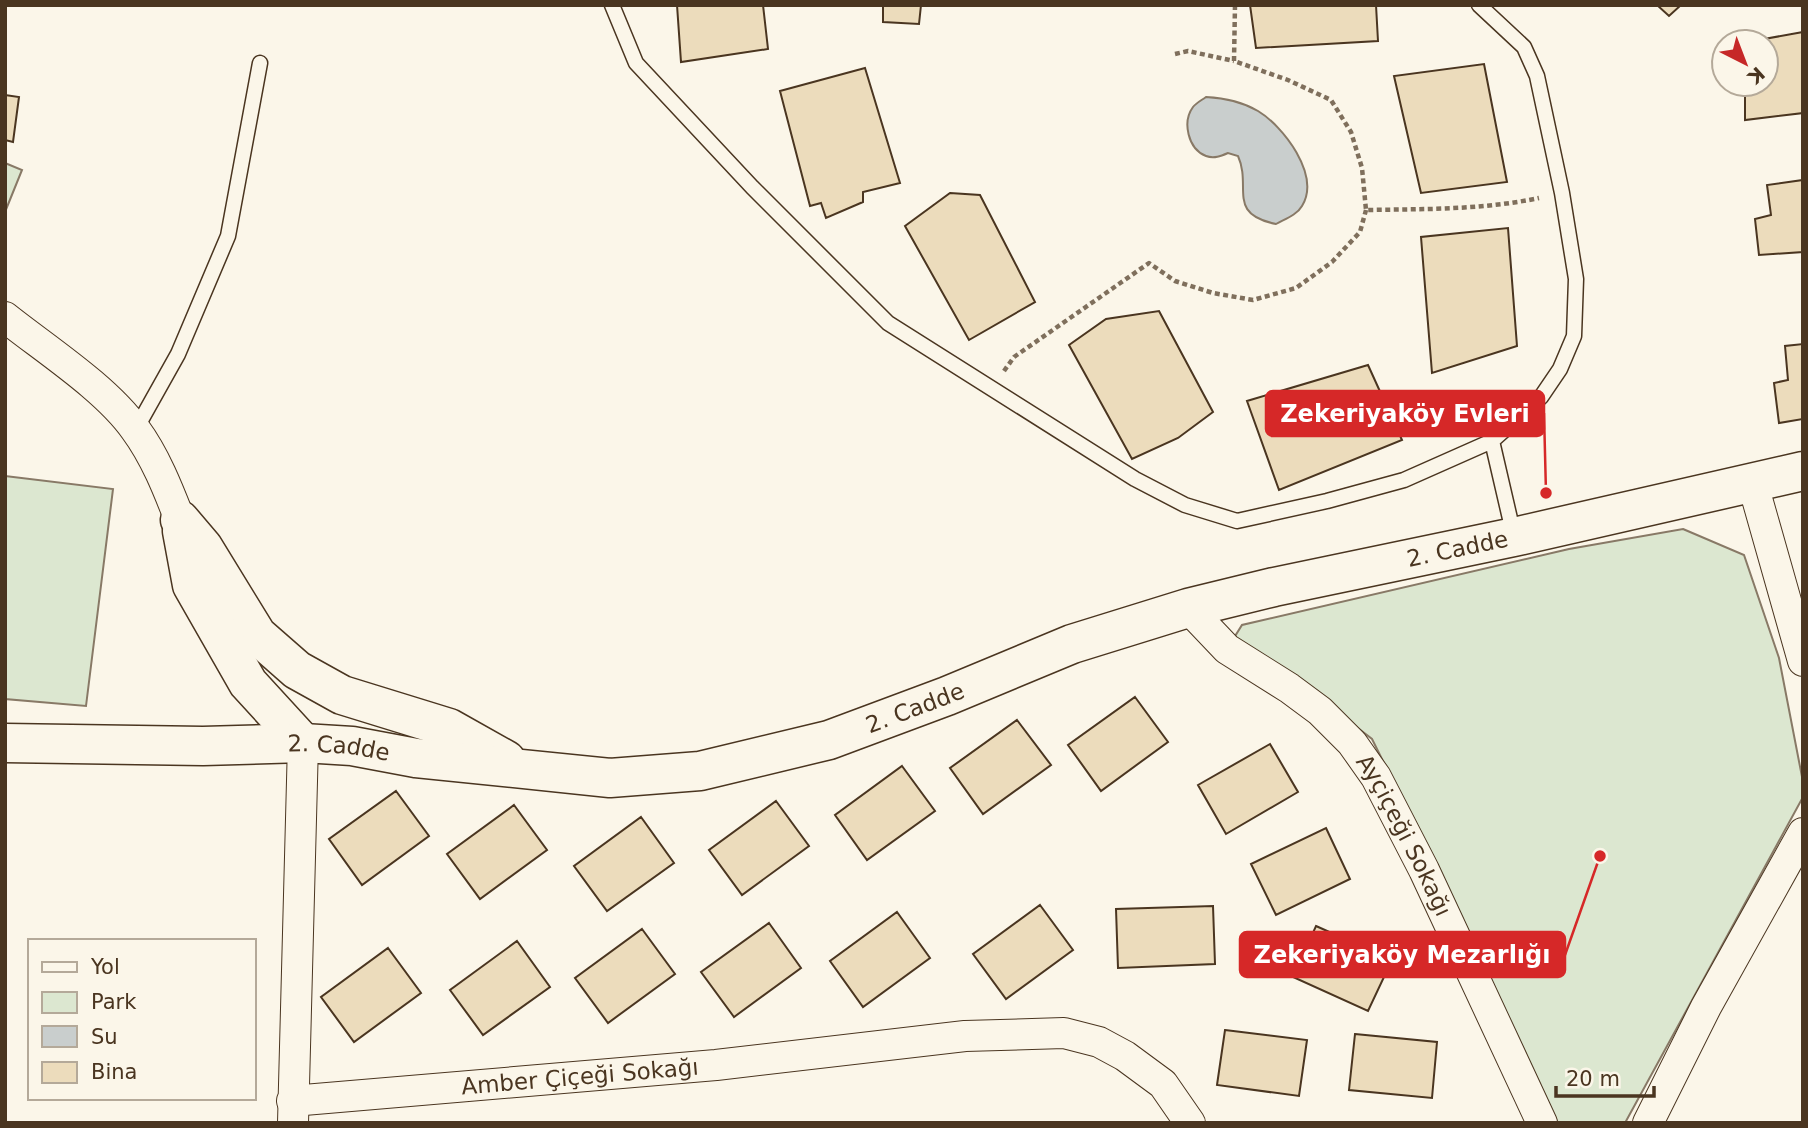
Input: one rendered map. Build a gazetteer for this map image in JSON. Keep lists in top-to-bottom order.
{
  "streets": {
    "street": ["2. Cadde", "Ayçiçeği Sokağı", "Amber Çiçeği Sokağı"]
  },
  "crossings": [
    ["2. Cadde", "Ayçiçeği Sokağı"],
    ["2. Cadde", "Amber Çiçeği Sokağı"]
  ],
  "places": ["Zekeriyaköy Evleri", "Zekeriyaköy Mezarlığı"],
  "legend": [
    "Yol",
    "Park",
    "Su",
    "Bina"
  ],
  "scale_bar": "20 m",
  "north": "bottom right"
}
